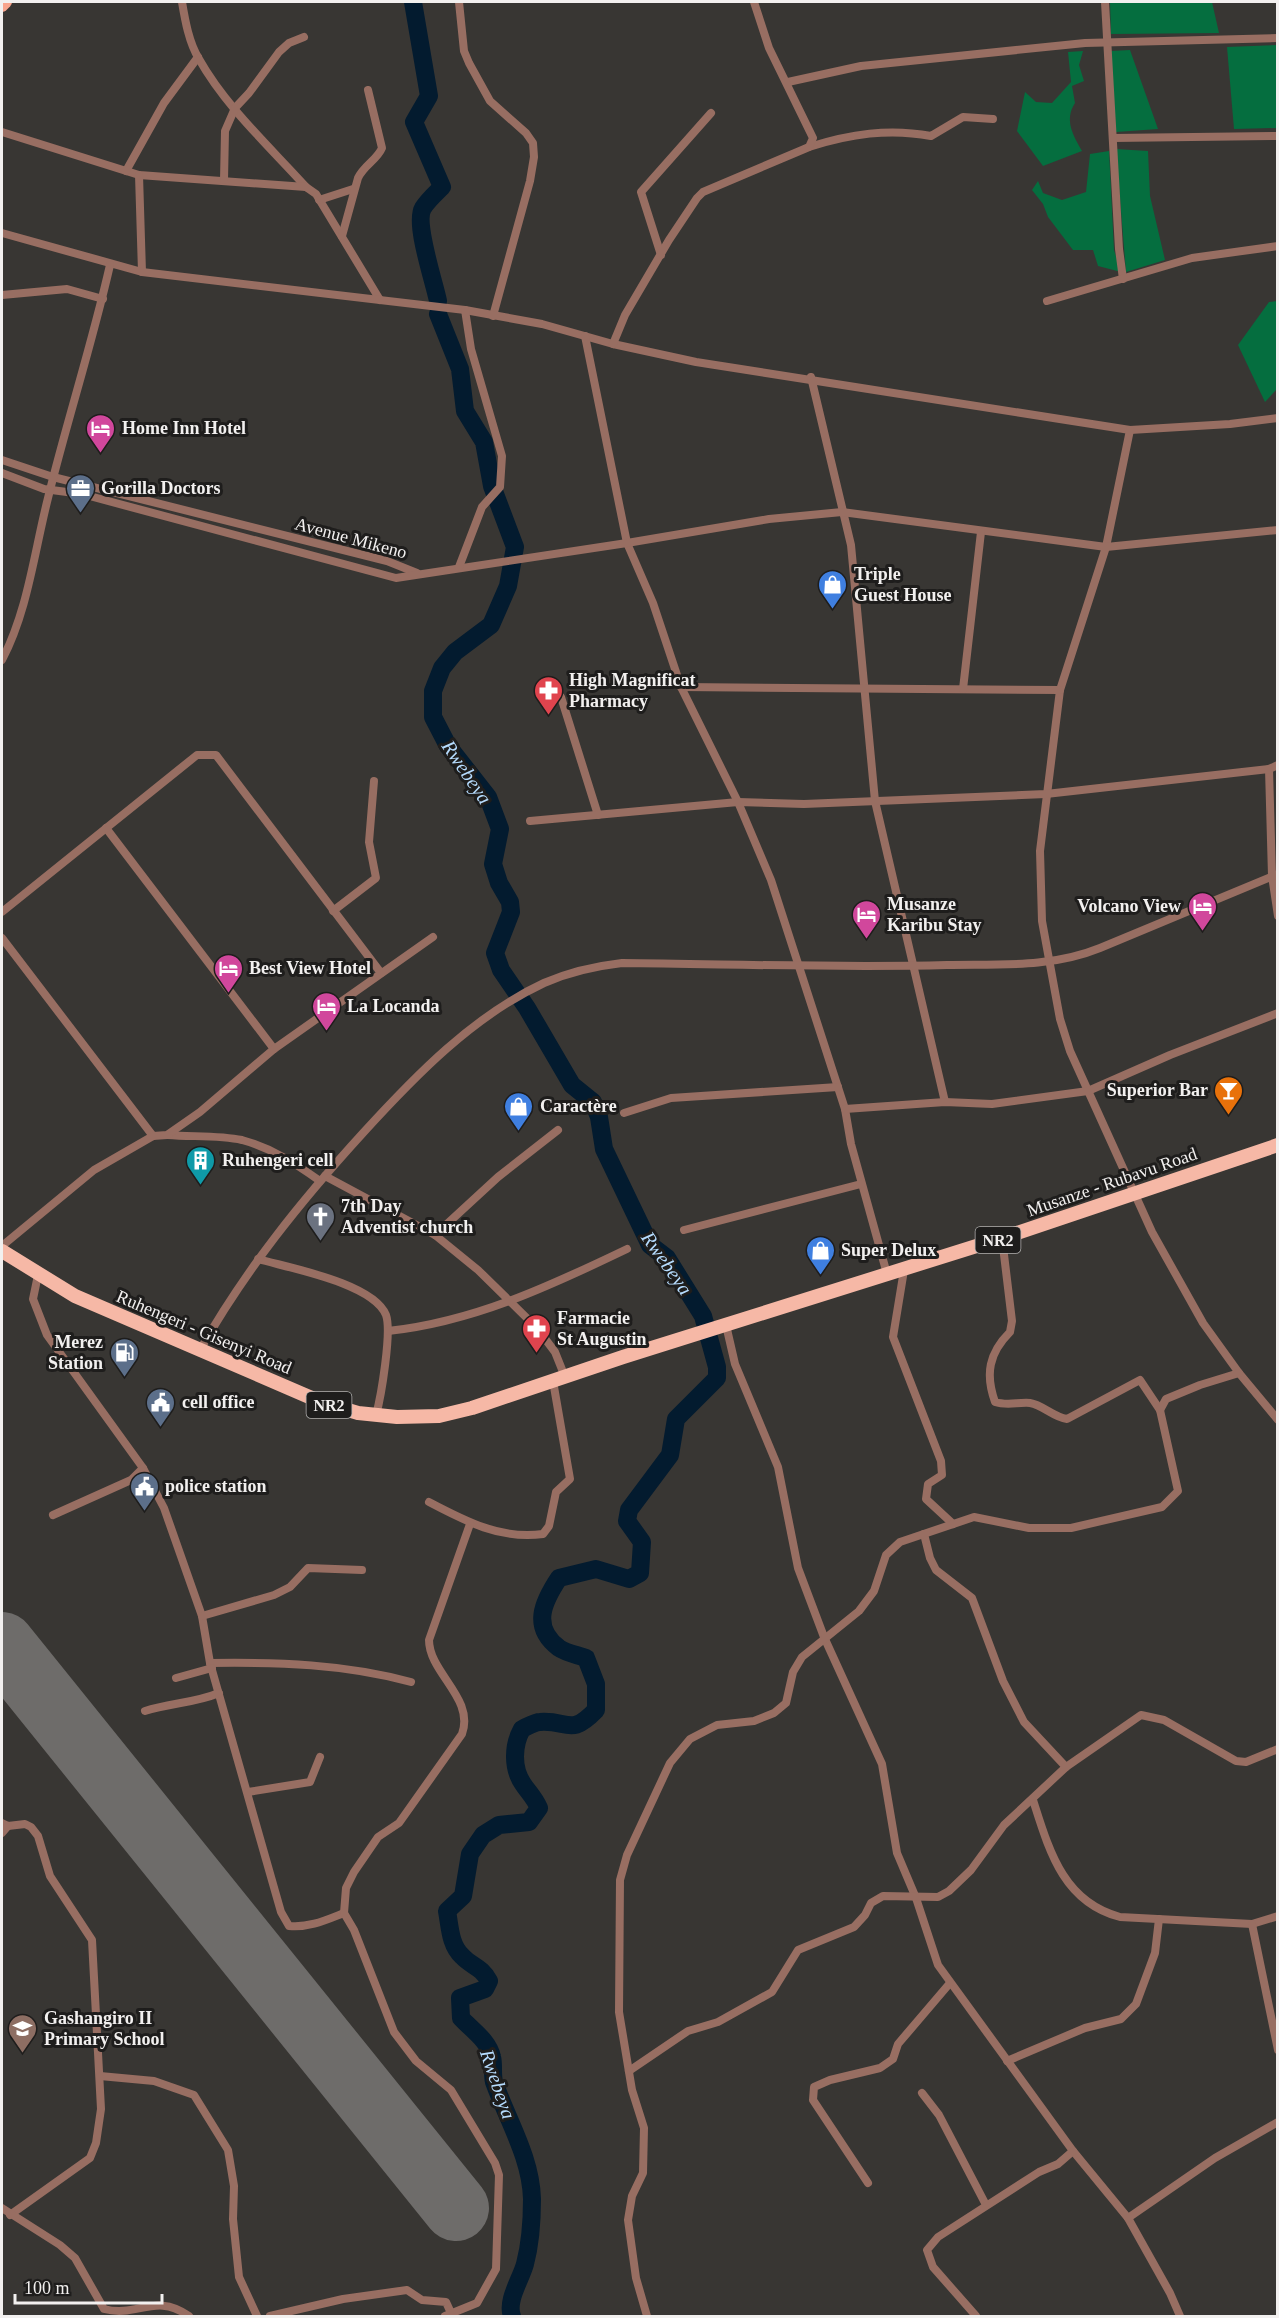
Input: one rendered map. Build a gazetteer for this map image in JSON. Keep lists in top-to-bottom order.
{
  "streets": {
    "highway": ["Musanze - Rubavu Road", "NR2", "Ruhengeri - Gisenyi Road"],
    "street": ["Avenue Mikeno"]
  },
  "crossings": [
    ["Musanze - Rubavu Road", "Ruhengeri - Gisenyi Road"]
  ],
  "water": ["Rwebeya"],
  "places": {
    "hotel": [
      "Home Inn Hotel",
      "Volcano View",
      "Musanze Karibu Stay",
      "Best View Hotel",
      "La Locanda"
    ],
    "office": ["Gorilla Doctors"],
    "shop": ["Triple Guest House", "Caractère", "Super Delux"],
    "pharmacy": ["High Magnificat Pharmacy", "Farmacie St Augustin"],
    "bar": ["Superior Bar"],
    "building": ["Ruhengeri cell"],
    "church": ["7th Day Adventist church"],
    "fuel station": ["Merez Station"],
    "public building": ["cell office", "police station"],
    "school or university": ["Gashangiro II Primary School"]
  },
  "scale_bar": "100 m"
}
